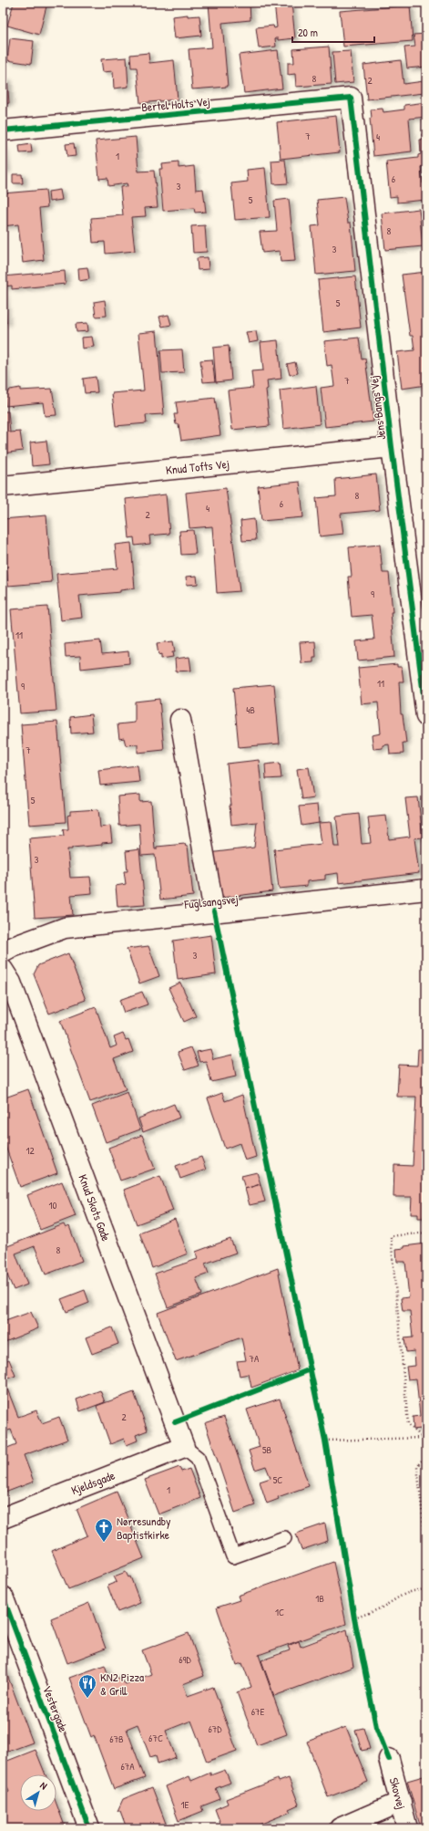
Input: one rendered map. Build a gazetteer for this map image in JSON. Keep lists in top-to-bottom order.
{
  "streets": {
    "street": [
      "Bertel Holts Vej",
      "Jens Bangs Vej",
      "Knud Tofts Vej",
      "Fuglsangsvej",
      "Knud Skots Gade",
      "Kjeldsgade",
      "Vestergade",
      "Skovvej"
    ]
  },
  "crossings": [
    ["Bertel Holts Vej", "Jens Bangs Vej"],
    ["Jens Bangs Vej", "Knud Tofts Vej"],
    ["Knud Skots Gade", "Kjeldsgade"]
  ],
  "places": {
    "church": ["Nørresundby Baptistkirke"],
    "restaurant": ["KN2 Pizza & Grill"]
  },
  "house_numbers": [
    "8",
    "2",
    "7",
    "4",
    "1",
    "6",
    "3",
    "5",
    "8",
    "3",
    "5",
    "7",
    "8",
    "6",
    "4",
    "2",
    "9",
    "11",
    "11",
    "9",
    "4B",
    "7",
    "5",
    "3",
    "3",
    "12",
    "10",
    "8",
    "7A",
    "2",
    "5B",
    "5C",
    "1",
    "1B",
    "1C",
    "69D",
    "67E",
    "67D",
    "67C",
    "67B",
    "67A",
    "1E"
  ],
  "scale_bar": "20 m",
  "north": "top right"
}
